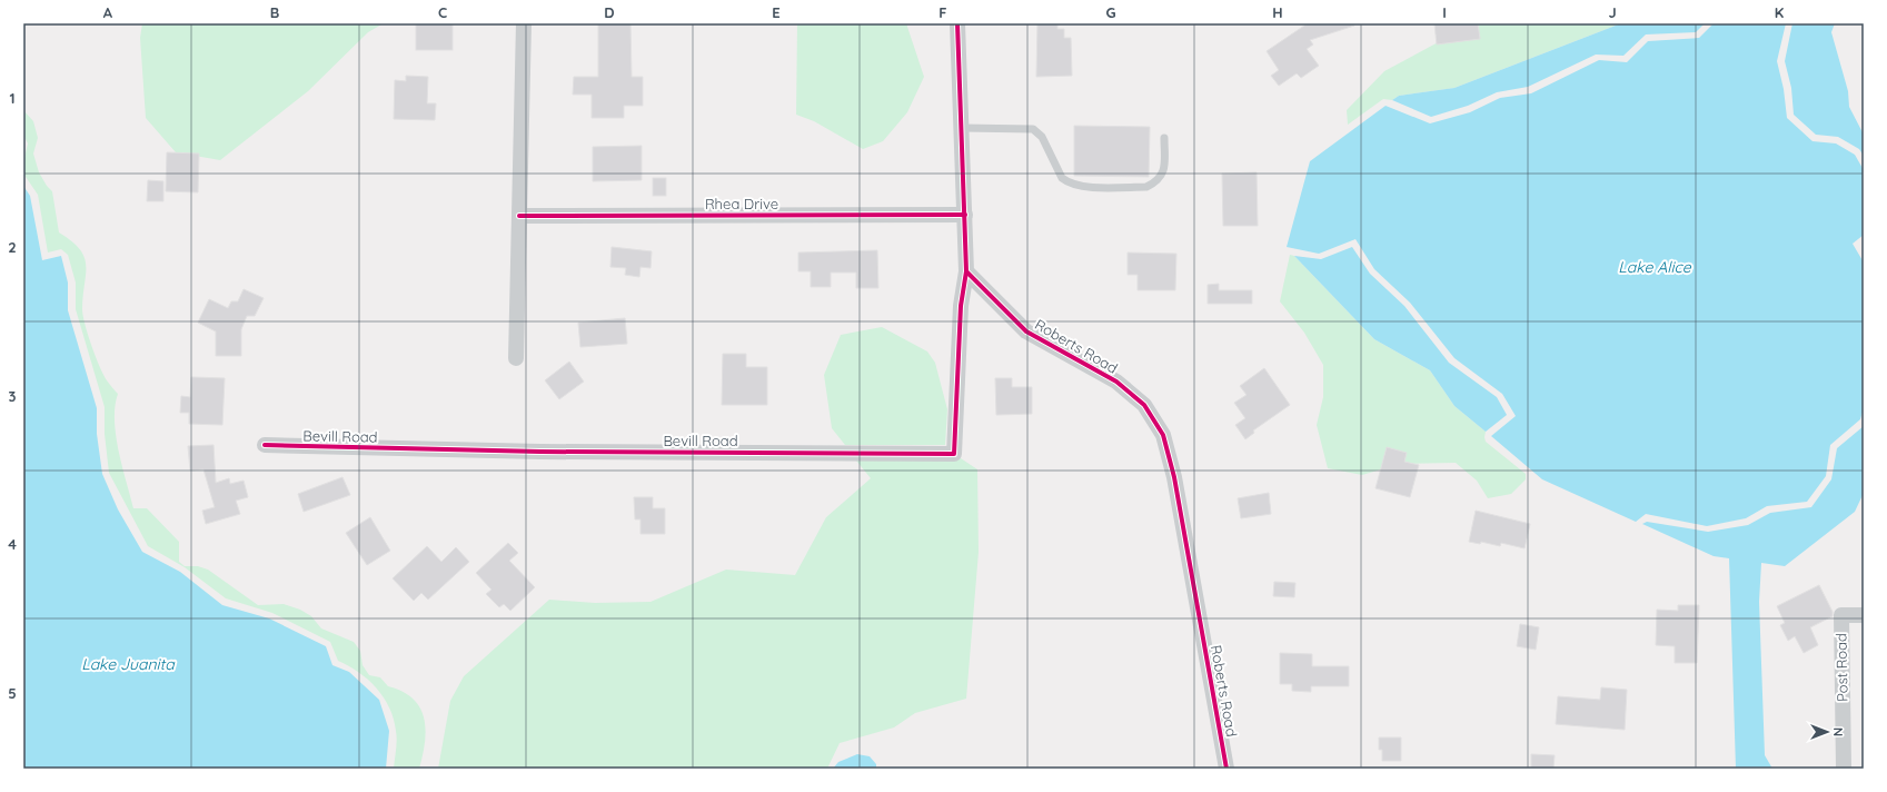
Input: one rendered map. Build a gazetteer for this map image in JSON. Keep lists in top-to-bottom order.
{
  "streets": {
    "street": [
      "Rhea Drive",
      "Roberts Road",
      "Bevill Road",
      "Post Road"
    ]
  },
  "crossings": [
    ["Roberts Road", "Bevill Road"]
  ],
  "water": ["Lake Alice", "Lake Juanita"],
  "north": "right",
  "grid": {
    "columns": [
      "A",
      "B",
      "C",
      "D",
      "E",
      "F",
      "G",
      "H",
      "I",
      "J",
      "K"
    ],
    "rows": [
      "1",
      "2",
      "3",
      "4",
      "5"
    ]
  }
}
